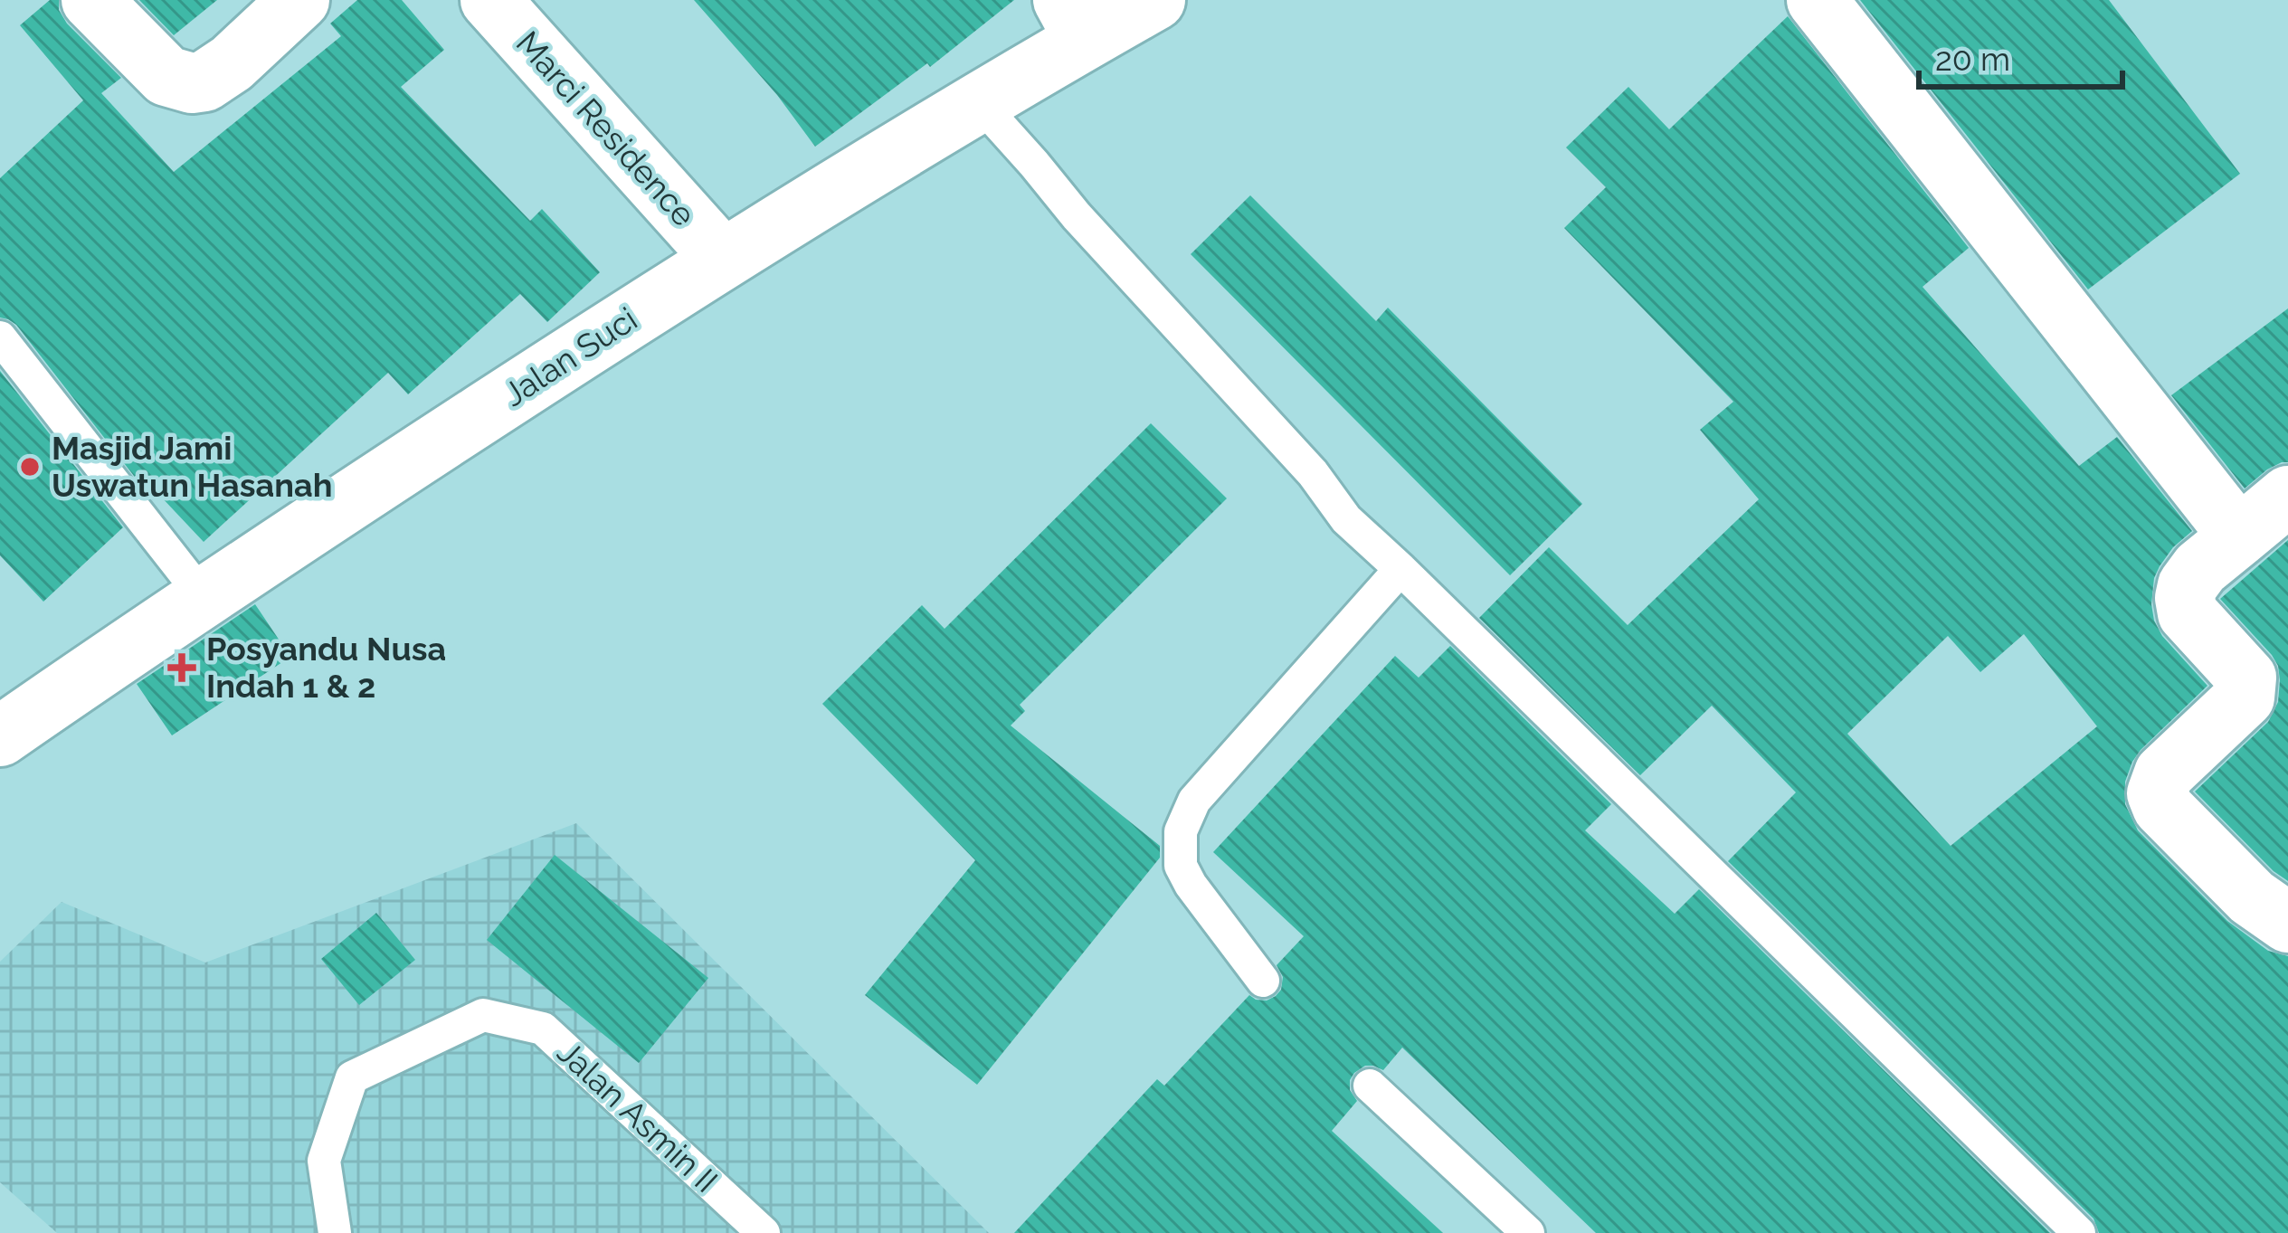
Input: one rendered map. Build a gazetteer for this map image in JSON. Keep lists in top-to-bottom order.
{
  "streets": {
    "street": ["Marci Residence", "Jalan Suci"],
    "lane": ["Jalan Asmin II"]
  },
  "crossings": [
    ["Marci Residence", "Jalan Suci"]
  ],
  "places": {
    "other": ["Masjid Jami Uswatun Hasanah"],
    "health": ["Posyandu Nusa Indah 1 & 2"]
  },
  "scale_bar": "20 m"
}
